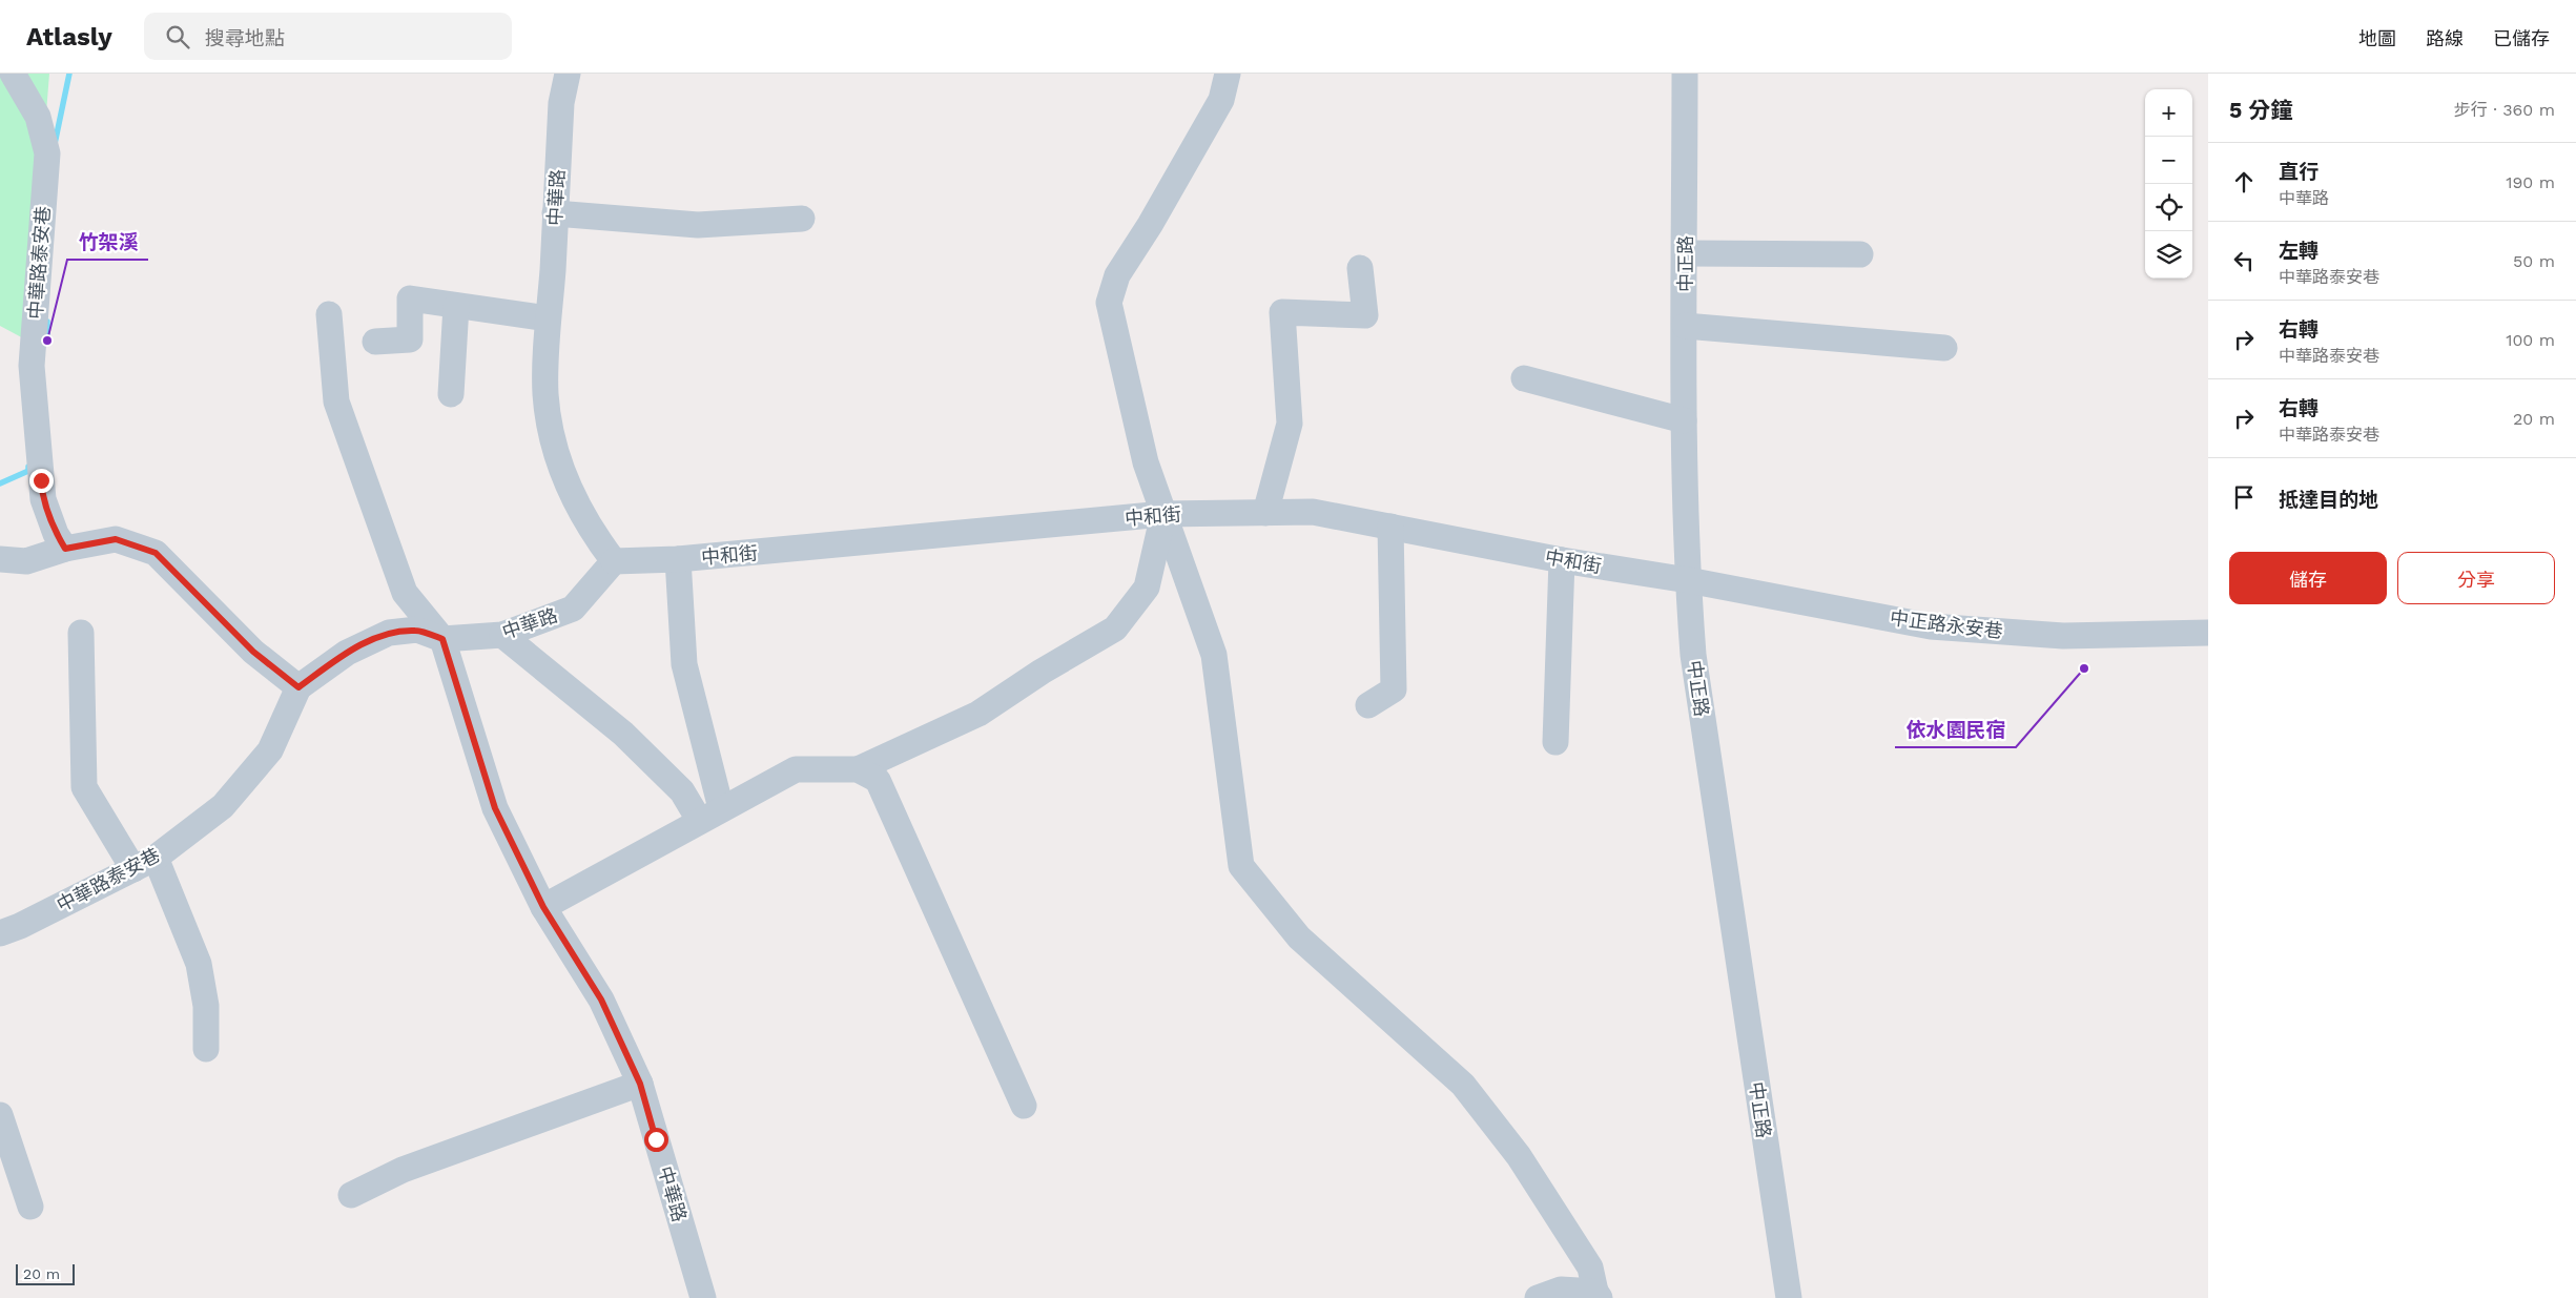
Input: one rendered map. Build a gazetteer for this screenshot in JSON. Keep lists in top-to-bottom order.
{
  "streets": {
    "street": [
      "中華路",
      "中華路泰安巷",
      "中正路",
      "中和街",
      "中正路永安巷"
    ]
  },
  "crossings": [
    ["中華路", "中和街"],
    ["中正路", "中和街"],
    ["中正路", "中正路永安巷"],
    ["中和街", "中正路永安巷"]
  ],
  "places": ["竹架溪", "依水園民宿"],
  "scale_bar": "20 m",
  "page": {
    "header": "Atlasly",
    "search": "搜尋地點",
    "nav": ["地圖", "路線", "已儲存"],
    "heading": ["5 分鐘", "步行 · 360 m"],
    "map_buttons": ["+", "−"],
    "list": [
      ["直行", "中華路", "190 m"],
      ["左轉", "中華路泰安巷", "50 m"],
      ["右轉", "中華路泰安巷", "100 m"],
      ["右轉", "中華路泰安巷", "20 m"],
      "抵達目的地"
    ],
    "buttons": ["儲存", "分享"],
    "scale": "20 m"
  }
}
